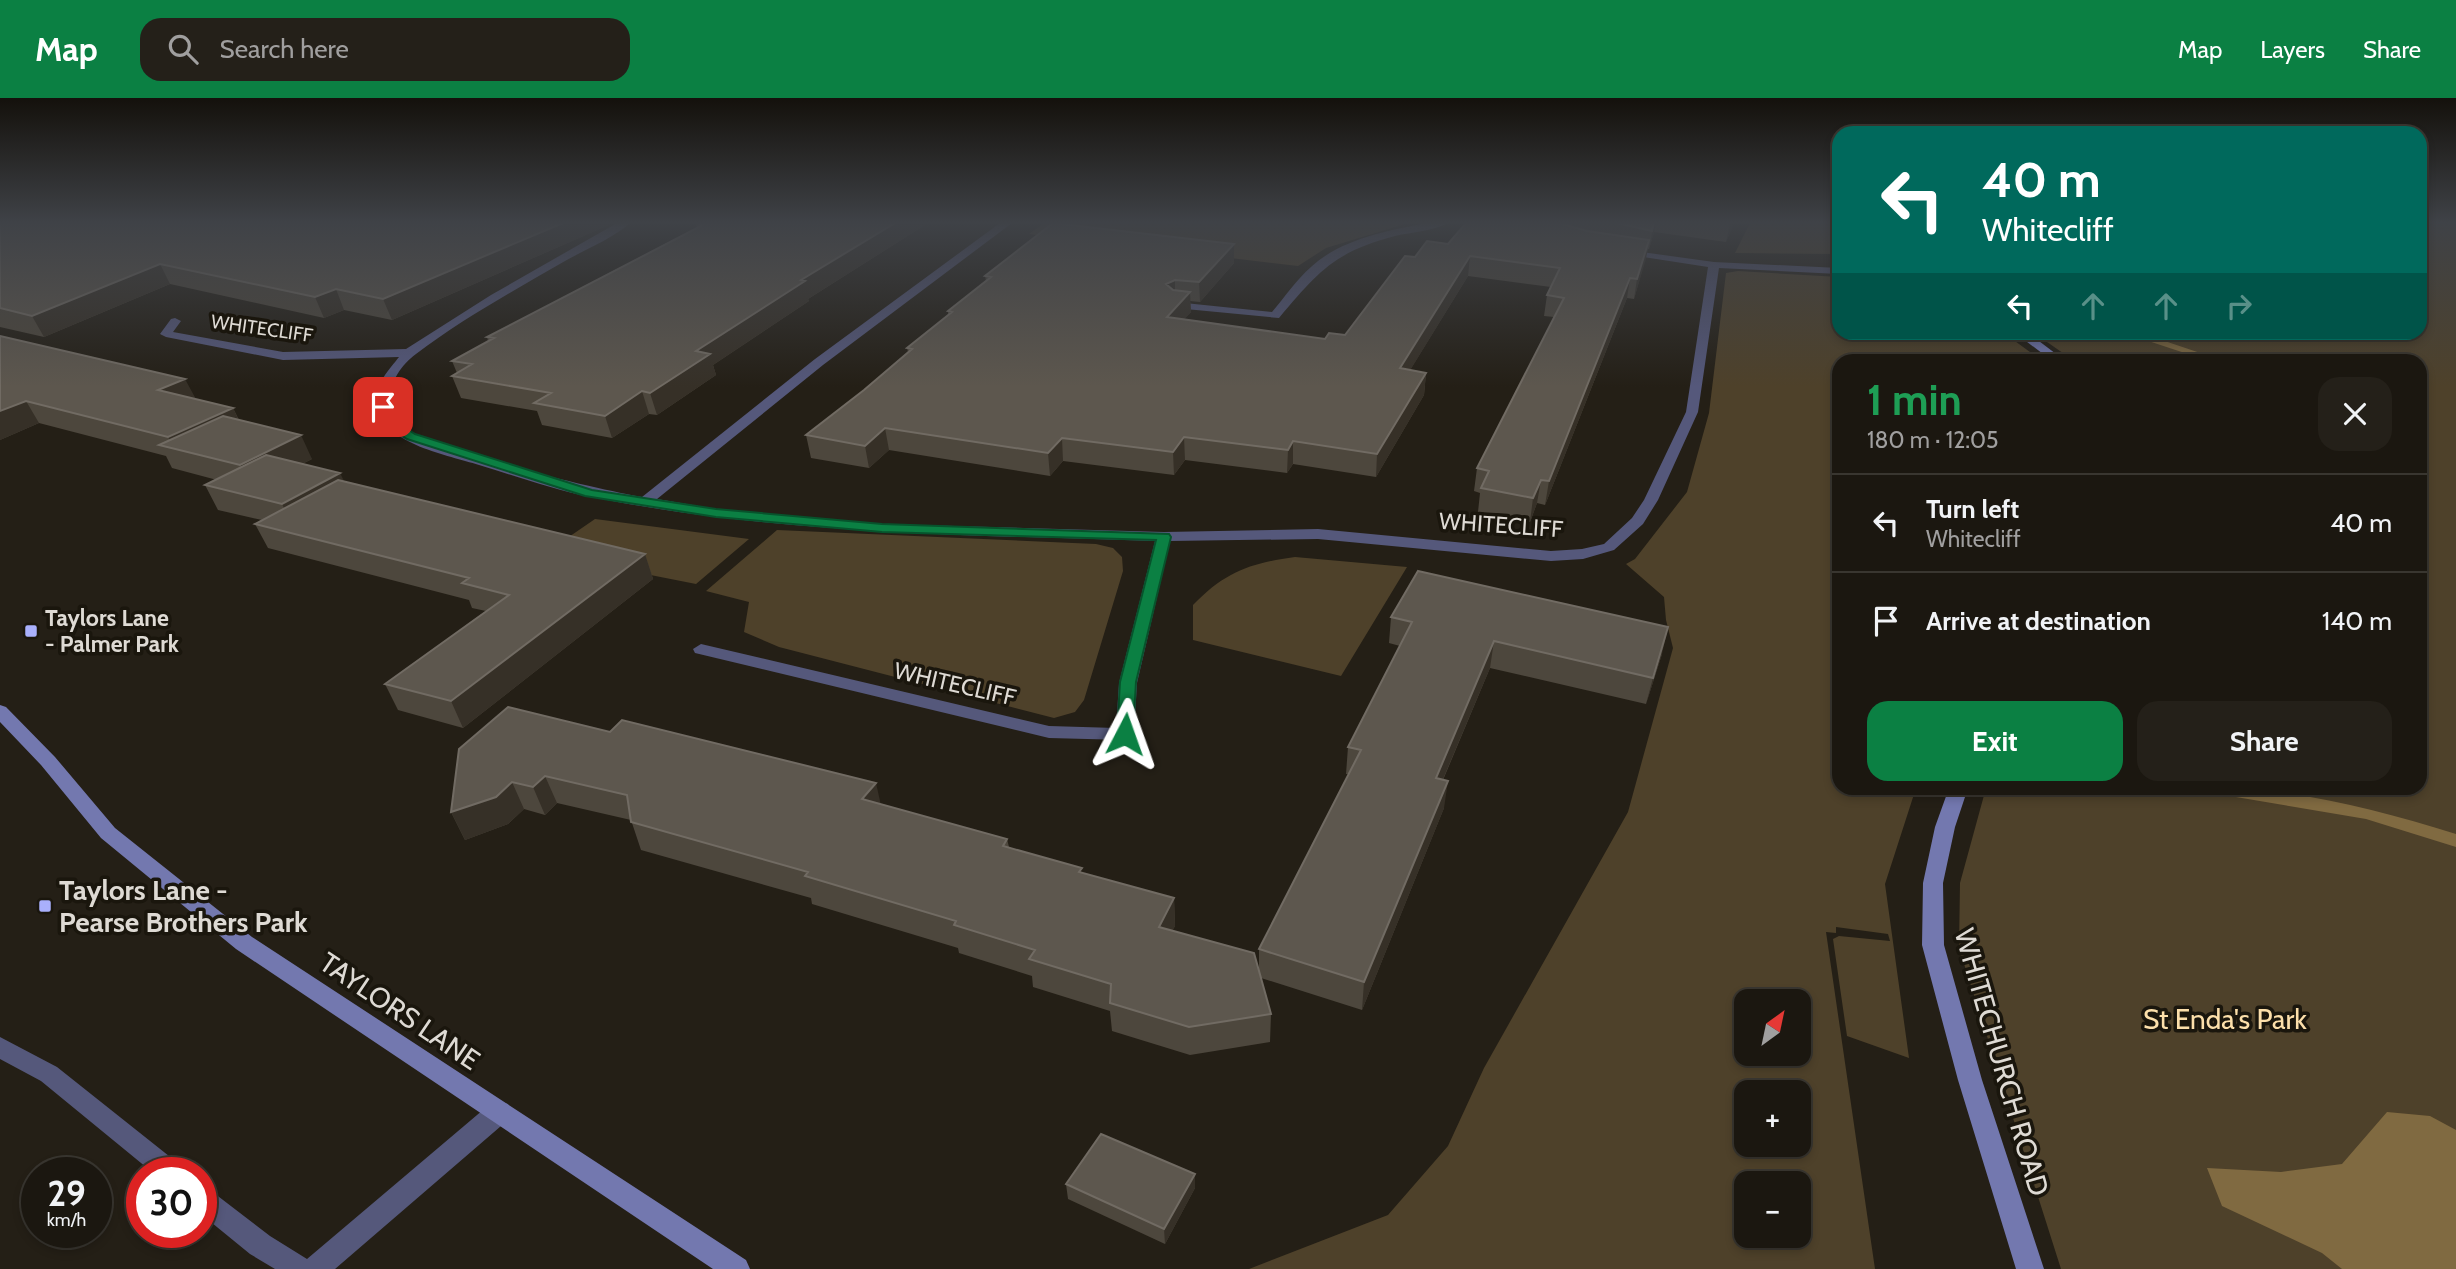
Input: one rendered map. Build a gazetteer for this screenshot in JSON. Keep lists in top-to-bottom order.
{
  "streets": {
    "main road": ["TAYLORS LANE", "WHITECHURCH ROAD"],
    "street": ["WHITECLIFF"]
  },
  "parks": ["St Enda's Park"],
  "places": {
    "transit": ["Taylors Lane - Palmer Park", "Taylors Lane - Pearse Brothers Park"]
  },
  "north": "top right",
  "page": {
    "header": "Map",
    "search": "Search here",
    "nav": ["Map", "Layers", "Share"],
    "turn": ["40 m", "Whitecliff"],
    "heading": ["1 min", "180 m · 12:05"],
    "list": [
      {
        "name": "Turn left",
        "note": "Whitecliff",
        "value": "40 m"
      },
      {
        "name": "Arrive at destination",
        "value": "140 m"
      }
    ],
    "buttons": ["Exit", "Share"],
    "map_buttons": ["+", "−"],
    "speed": "29 km/h",
    "limit": "30"
  }
}
